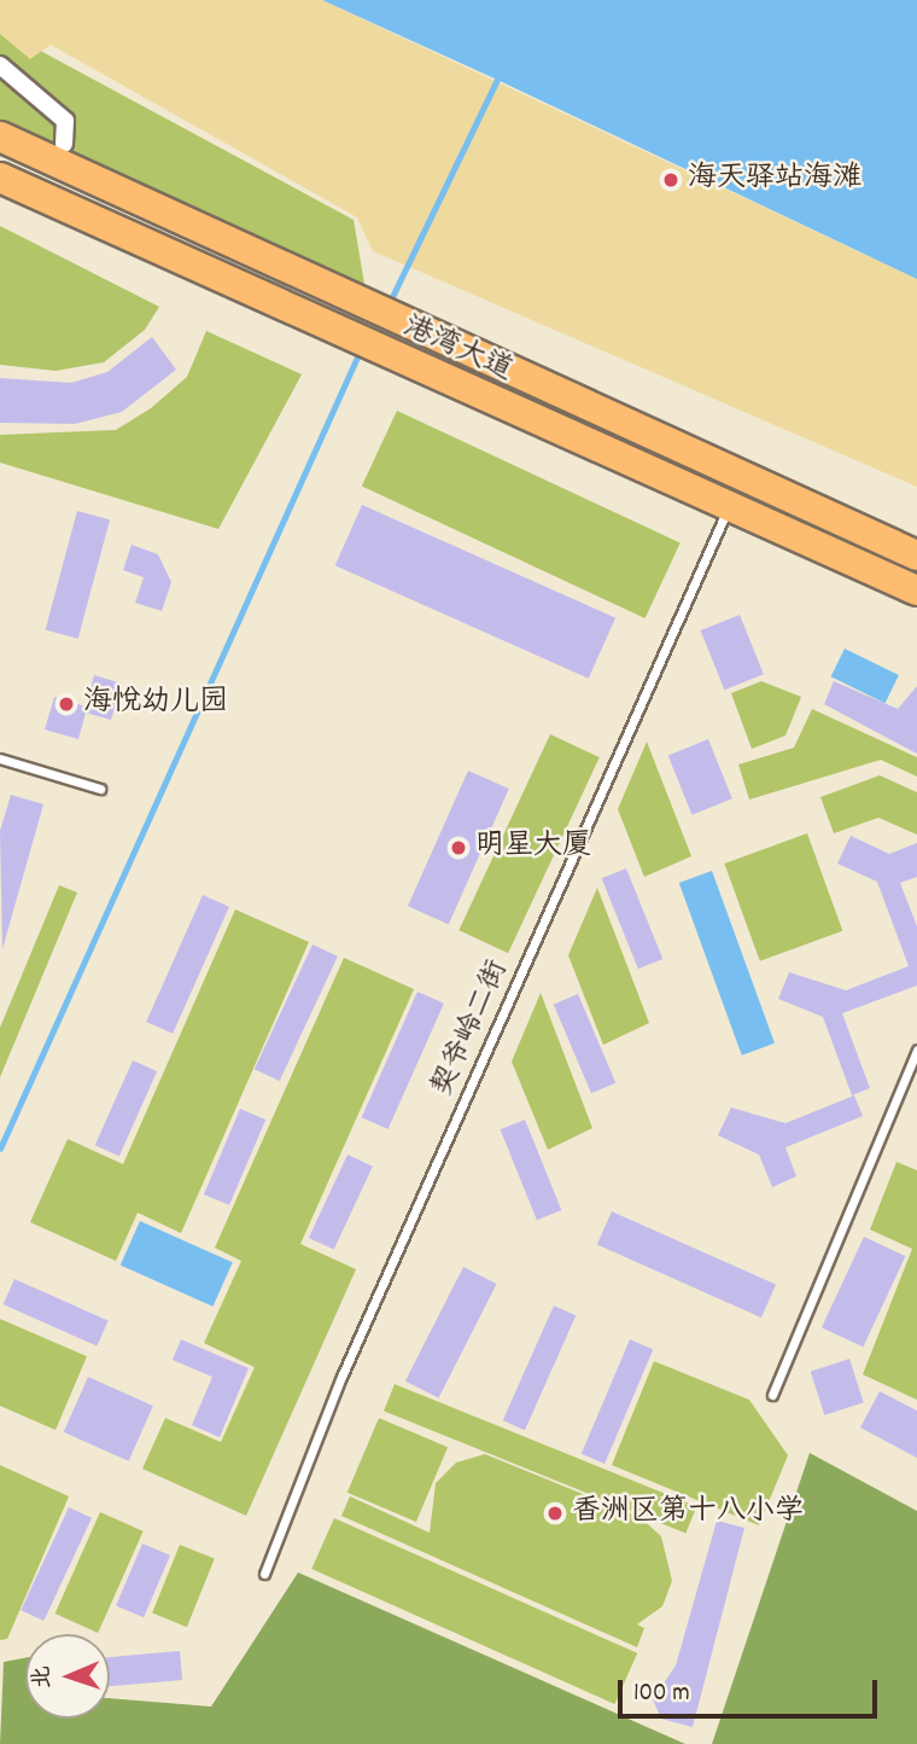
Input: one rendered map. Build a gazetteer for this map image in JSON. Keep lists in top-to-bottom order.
{
  "streets": {
    "highway": ["港湾大道"],
    "lane": ["契爷岭二街"]
  },
  "crossings": [
    ["港湾大道", "契爷岭二街"]
  ],
  "places": [
    "海天驿站海滩",
    "海悦幼儿园",
    "明星大厦",
    "香洲区第十八小学"
  ],
  "scale_bar": "100 m",
  "north": "left"
}
